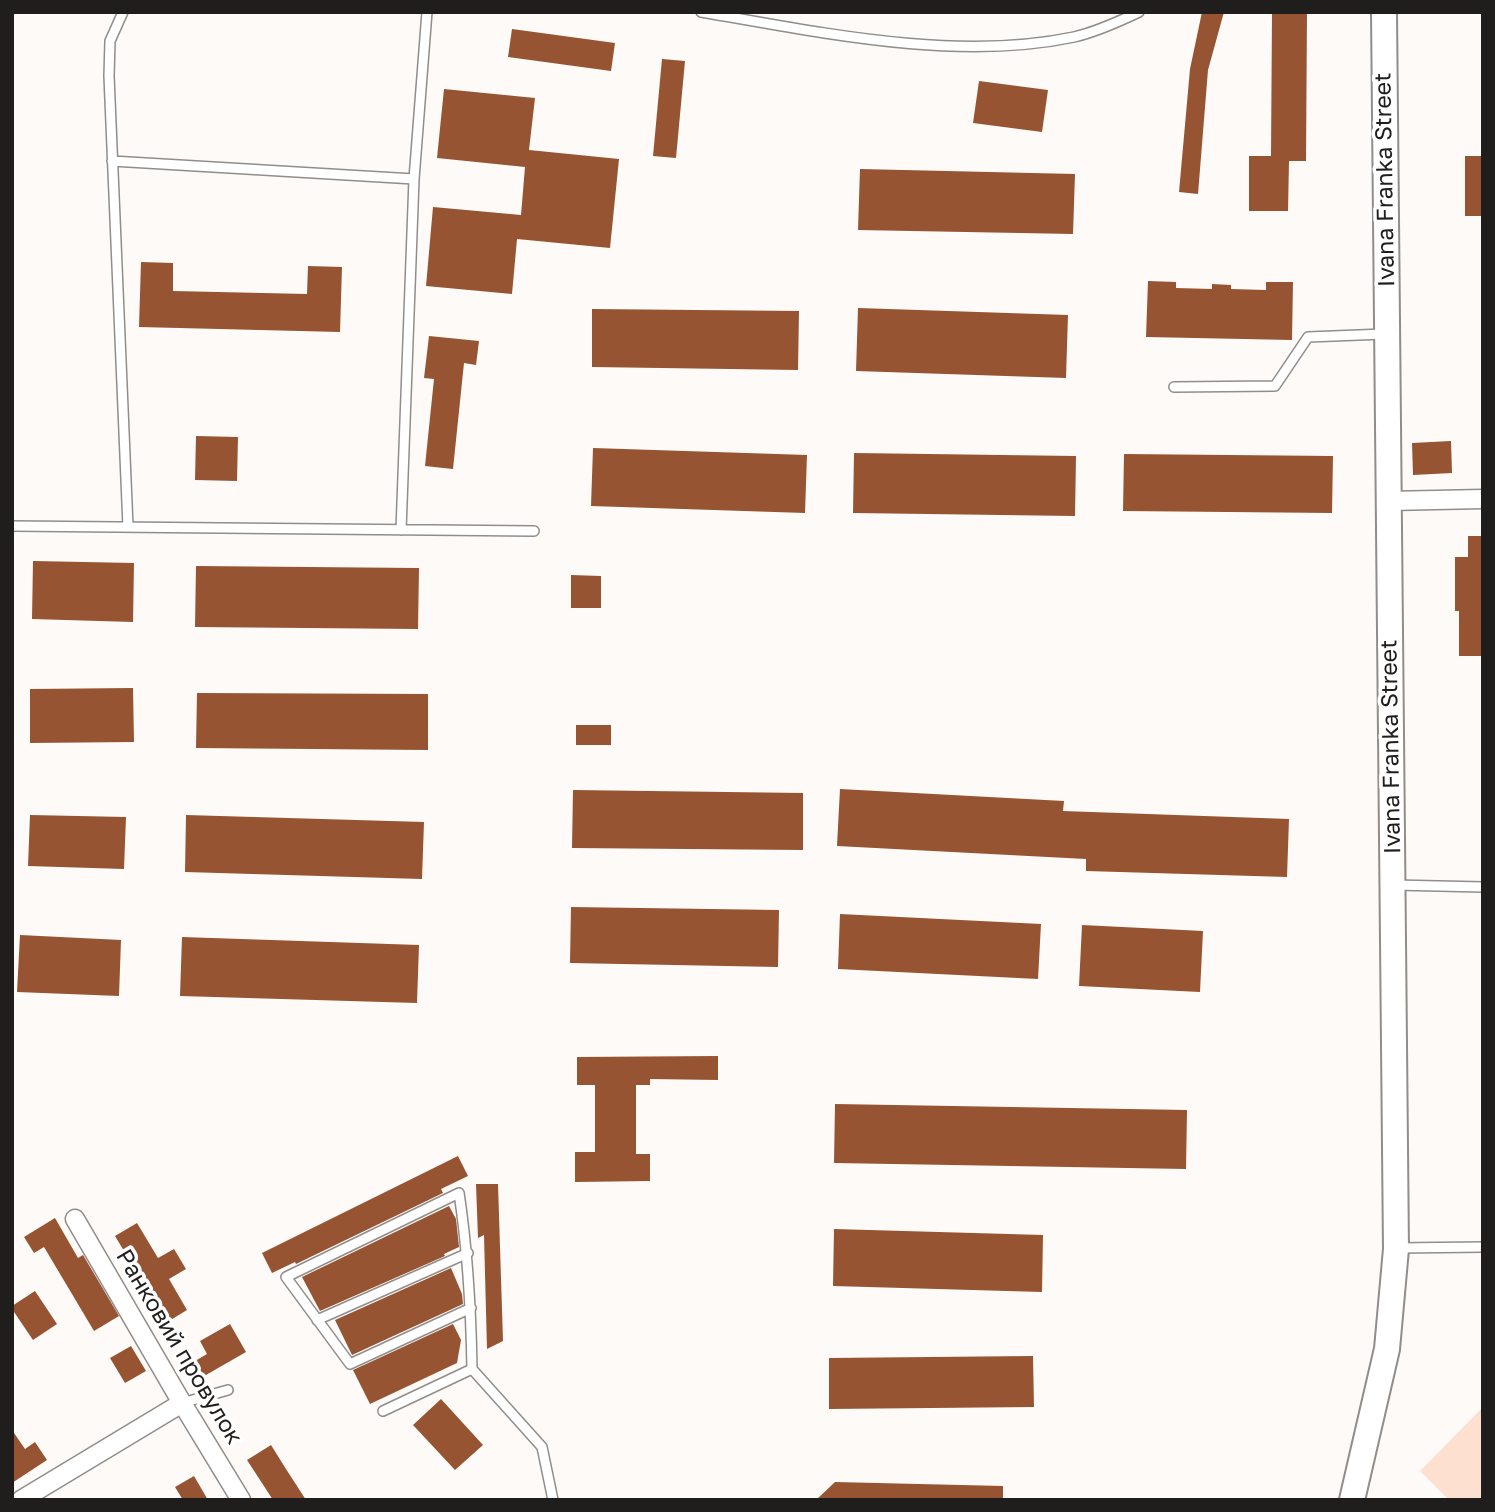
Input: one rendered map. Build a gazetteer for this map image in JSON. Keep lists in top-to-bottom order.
{
  "streets": {
    "main road": ["Ivana Franka Street"],
    "street": ["Ранковий провулок"]
  }
}
